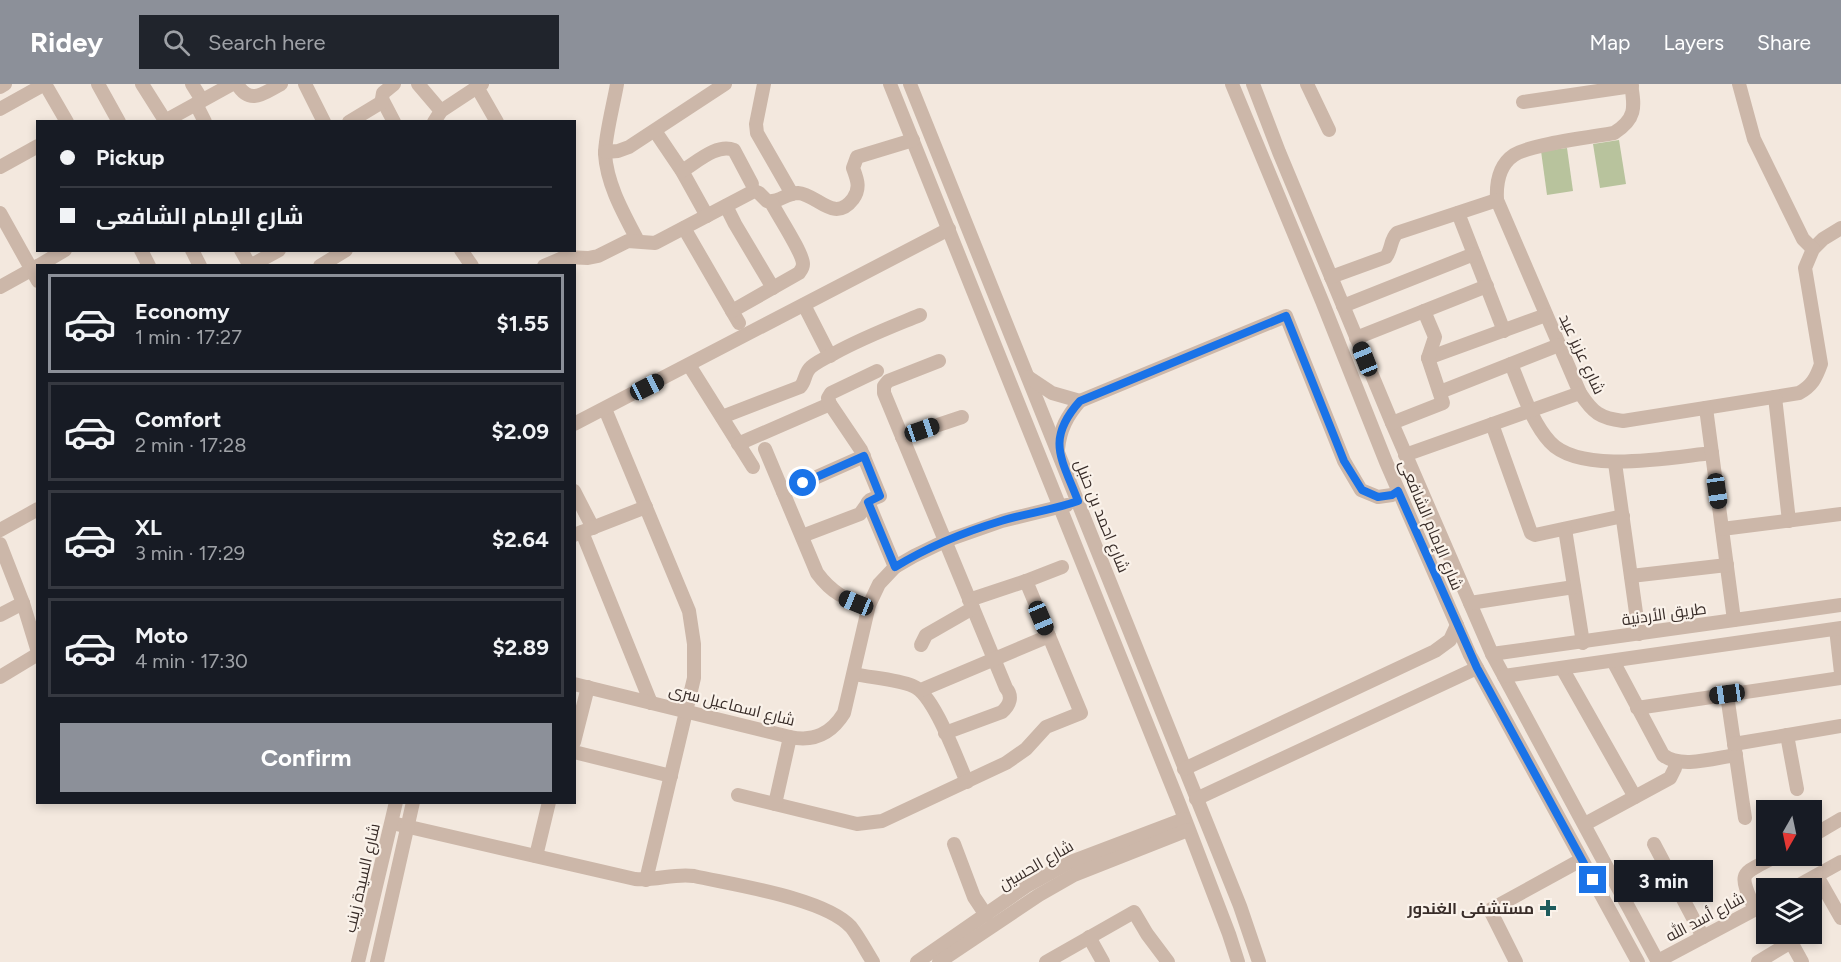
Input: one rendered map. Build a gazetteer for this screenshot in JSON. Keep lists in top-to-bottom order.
{
  "streets": {
    "street": [
      "شارع عزيز عيد",
      "شارع احمد بن حنبل",
      "شارع الإمام الشافعى",
      "طريق الأردنية",
      "شارع اسماعيل سرى",
      "شارع الحسين",
      "شارع السيدة زينب",
      "شارع أسد الله"
    ]
  },
  "crossings": [
    ["شارع احمد بن حنبل", "شارع اسماعيل سرى"],
    ["شارع الإمام الشافعى", "طريق الأردنية"],
    ["شارع الإمام الشافعى", "شارع أسد الله"]
  ],
  "places": {
    "health": ["مستشفى الغندور"]
  },
  "north": "bottom",
  "page": {
    "header": "Ridey",
    "search": "Search here",
    "nav": ["Map", "Layers", "Share"],
    "banner": ["Pickup", "شارع الإمام الشافعى"],
    "list": [
      {
        "name": "Economy",
        "note": "1 min · 17:27",
        "value": "$1.55"
      },
      {
        "name": "Comfort",
        "note": "2 min · 17:28",
        "value": "$2.09"
      },
      {
        "name": "XL",
        "note": "3 min · 17:29",
        "value": "$2.64"
      },
      {
        "name": "Moto",
        "note": "4 min · 17:30",
        "value": "$2.89"
      }
    ],
    "buttons": "Confirm",
    "bubble": "3 min"
  }
}
